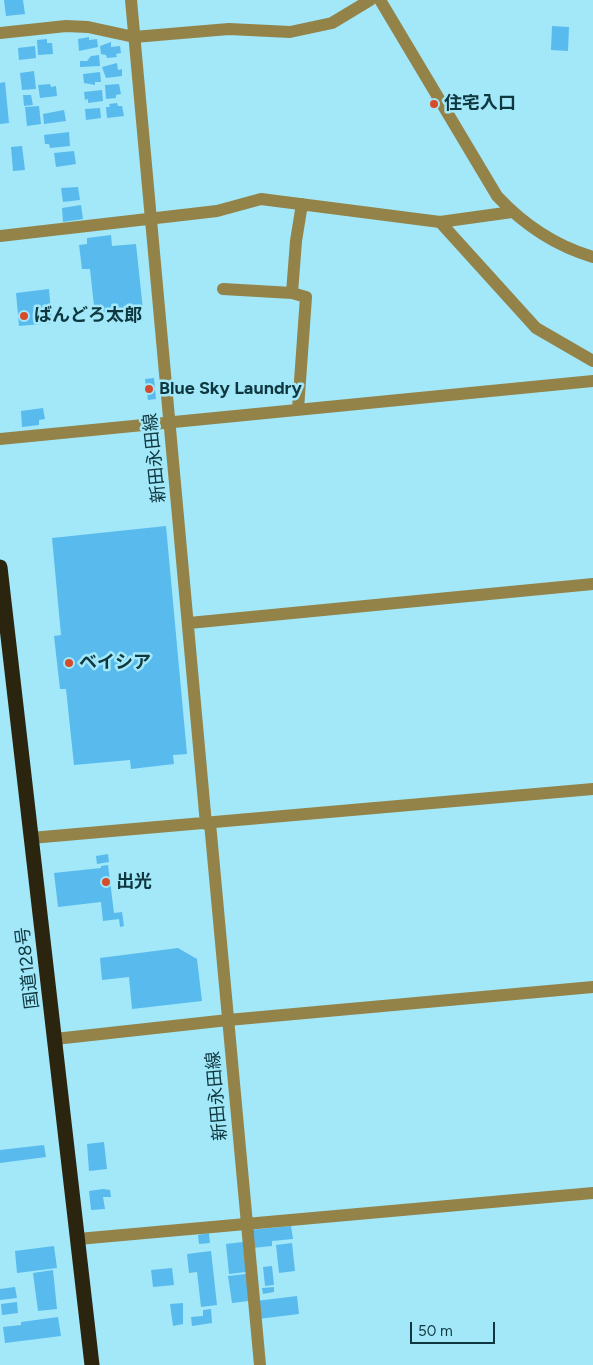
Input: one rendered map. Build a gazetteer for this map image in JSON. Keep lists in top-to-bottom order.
{
  "streets": {
    "highway": ["国道128号"],
    "street": ["新田永田線"]
  },
  "places": [
    "住宅入口",
    "ばんどろ太郎",
    "Blue Sky Laundry",
    "ベイシア",
    "出光"
  ],
  "scale_bar": "50 m"
}
